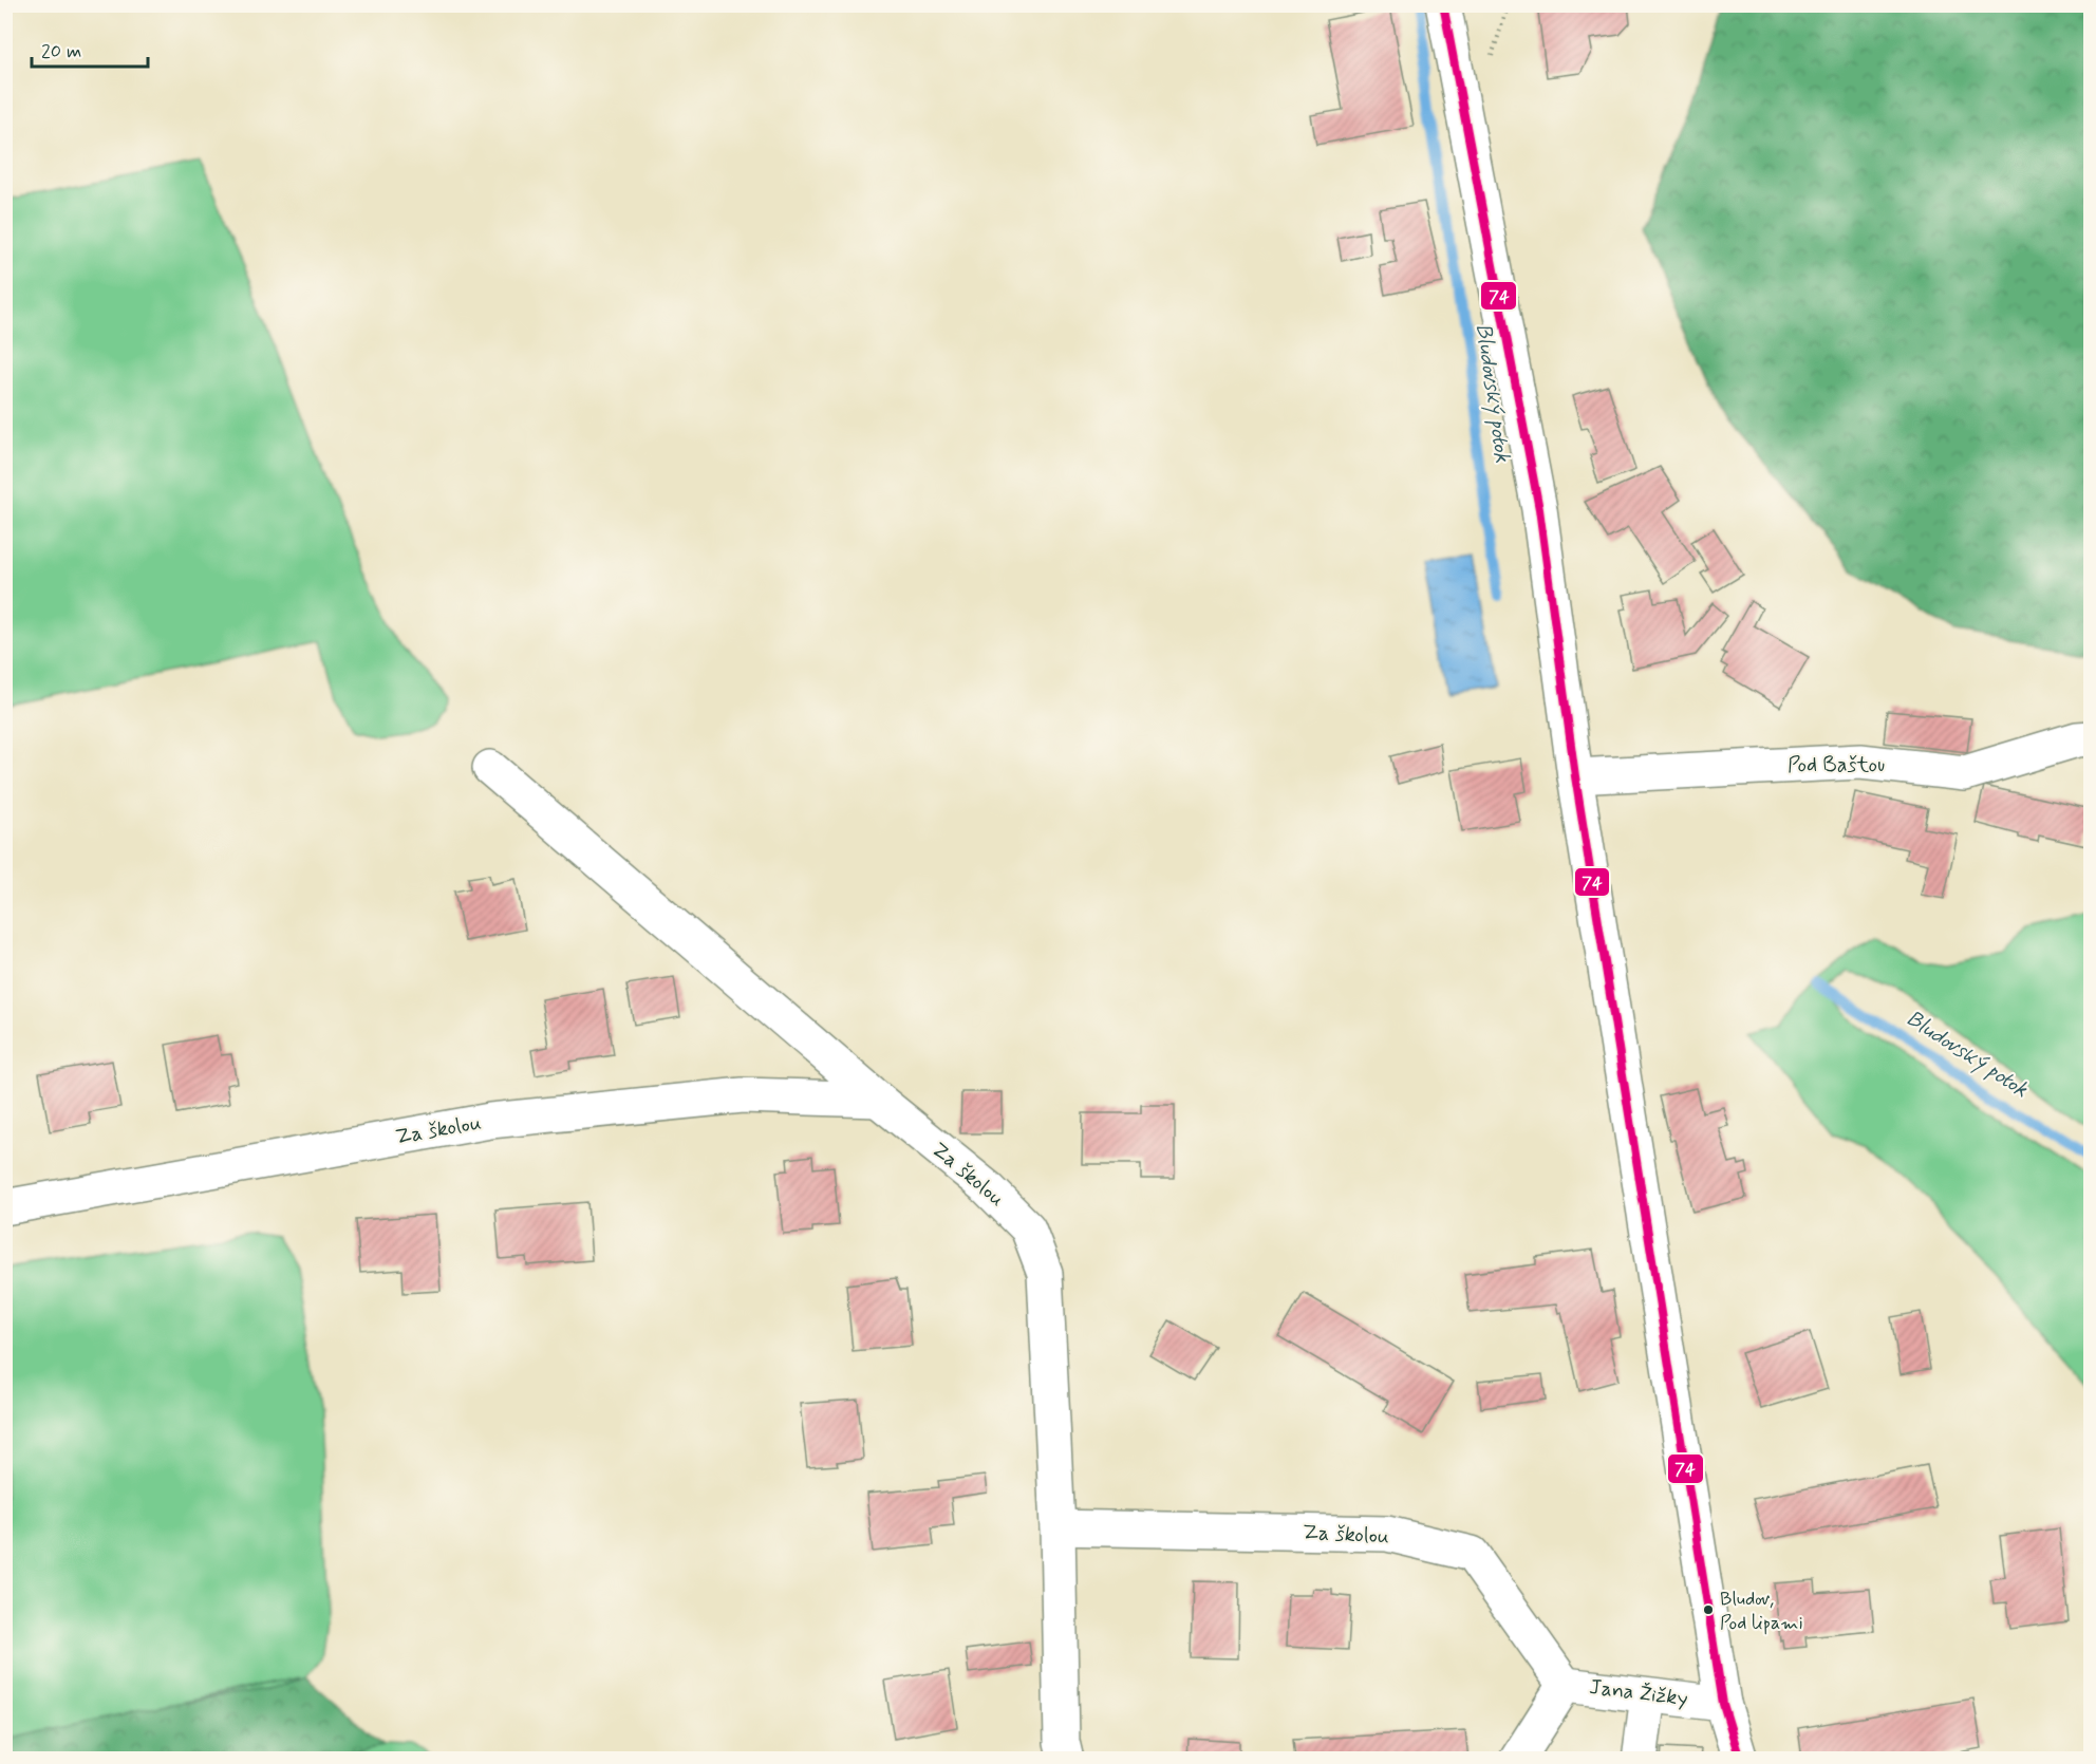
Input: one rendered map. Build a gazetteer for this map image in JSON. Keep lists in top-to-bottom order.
{
  "streets": {
    "street": ["Pod Baštou", "Za školou", "Jana Žižky"]
  },
  "crossings": [
    ["Za školou", "Jana Žižky"]
  ],
  "water": ["Bludovský potok"],
  "places": ["Bludov, Pod lipami"],
  "lines": ["transit line 74"],
  "scale_bar": "20 m"
}
